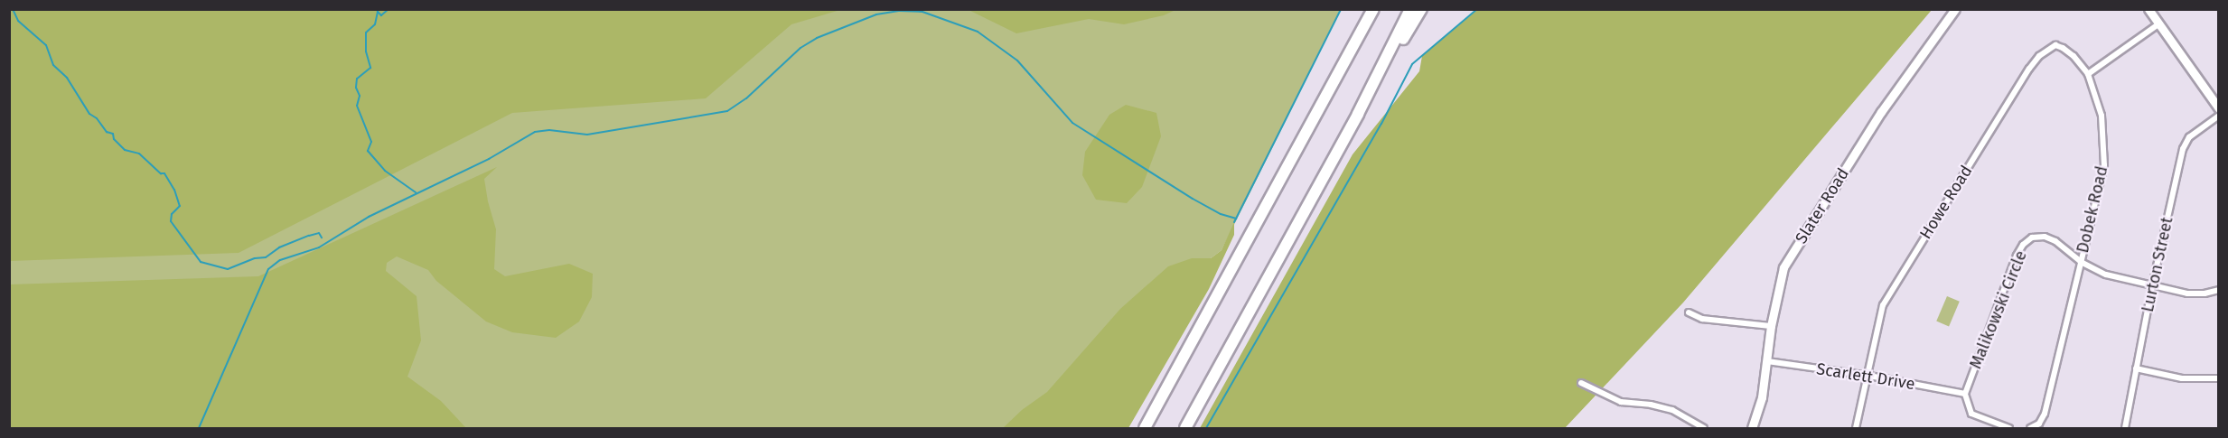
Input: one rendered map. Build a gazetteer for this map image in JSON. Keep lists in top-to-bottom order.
{
  "streets": {
    "main road": ["Slater Road"],
    "street": [
      "Howe Road",
      "Dobek Road",
      "Lurton Street",
      "Malikowski Circle",
      "Scarlett Drive"
    ]
  },
  "crossings": [
    ["Howe Road", "Dobek Road"],
    ["Howe Road", "Scarlett Drive"],
    ["Slater Road", "Scarlett Drive"],
    ["Dobek Road", "Malikowski Circle"],
    ["Malikowski Circle", "Scarlett Drive"]
  ]
}
